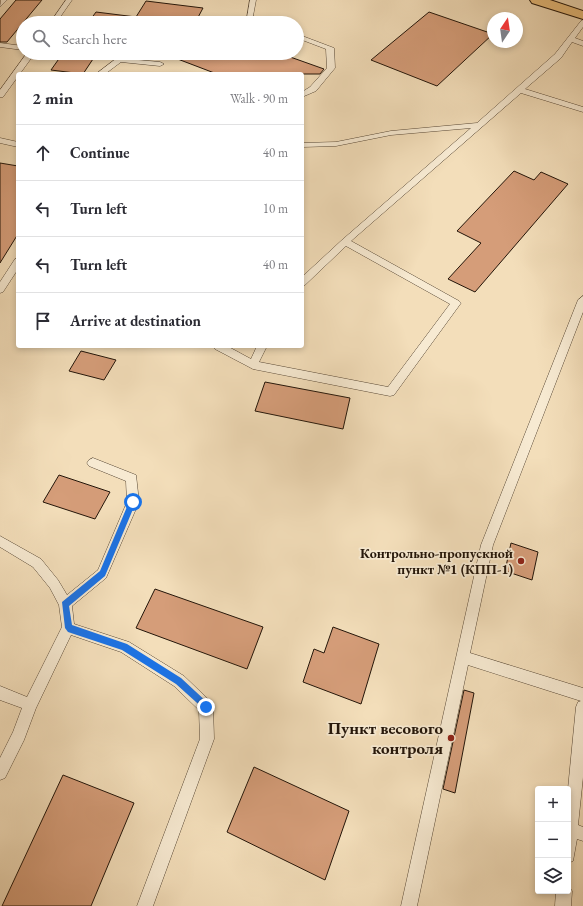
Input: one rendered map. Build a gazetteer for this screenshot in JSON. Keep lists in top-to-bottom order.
{
  "places": ["Контрольно-пропускной пункт №1 (КПП-1)", "Пункт весового контроля"],
  "north": "top",
  "page": {
    "search": "Search here",
    "heading": ["2 min", "Walk · 90 m"],
    "list": [
      ["Continue", "40 m"],
      ["Turn left", "10 m"],
      ["Turn left", "40 m"],
      "Arrive at destination"
    ],
    "map_buttons": ["+", "−"]
  }
}
